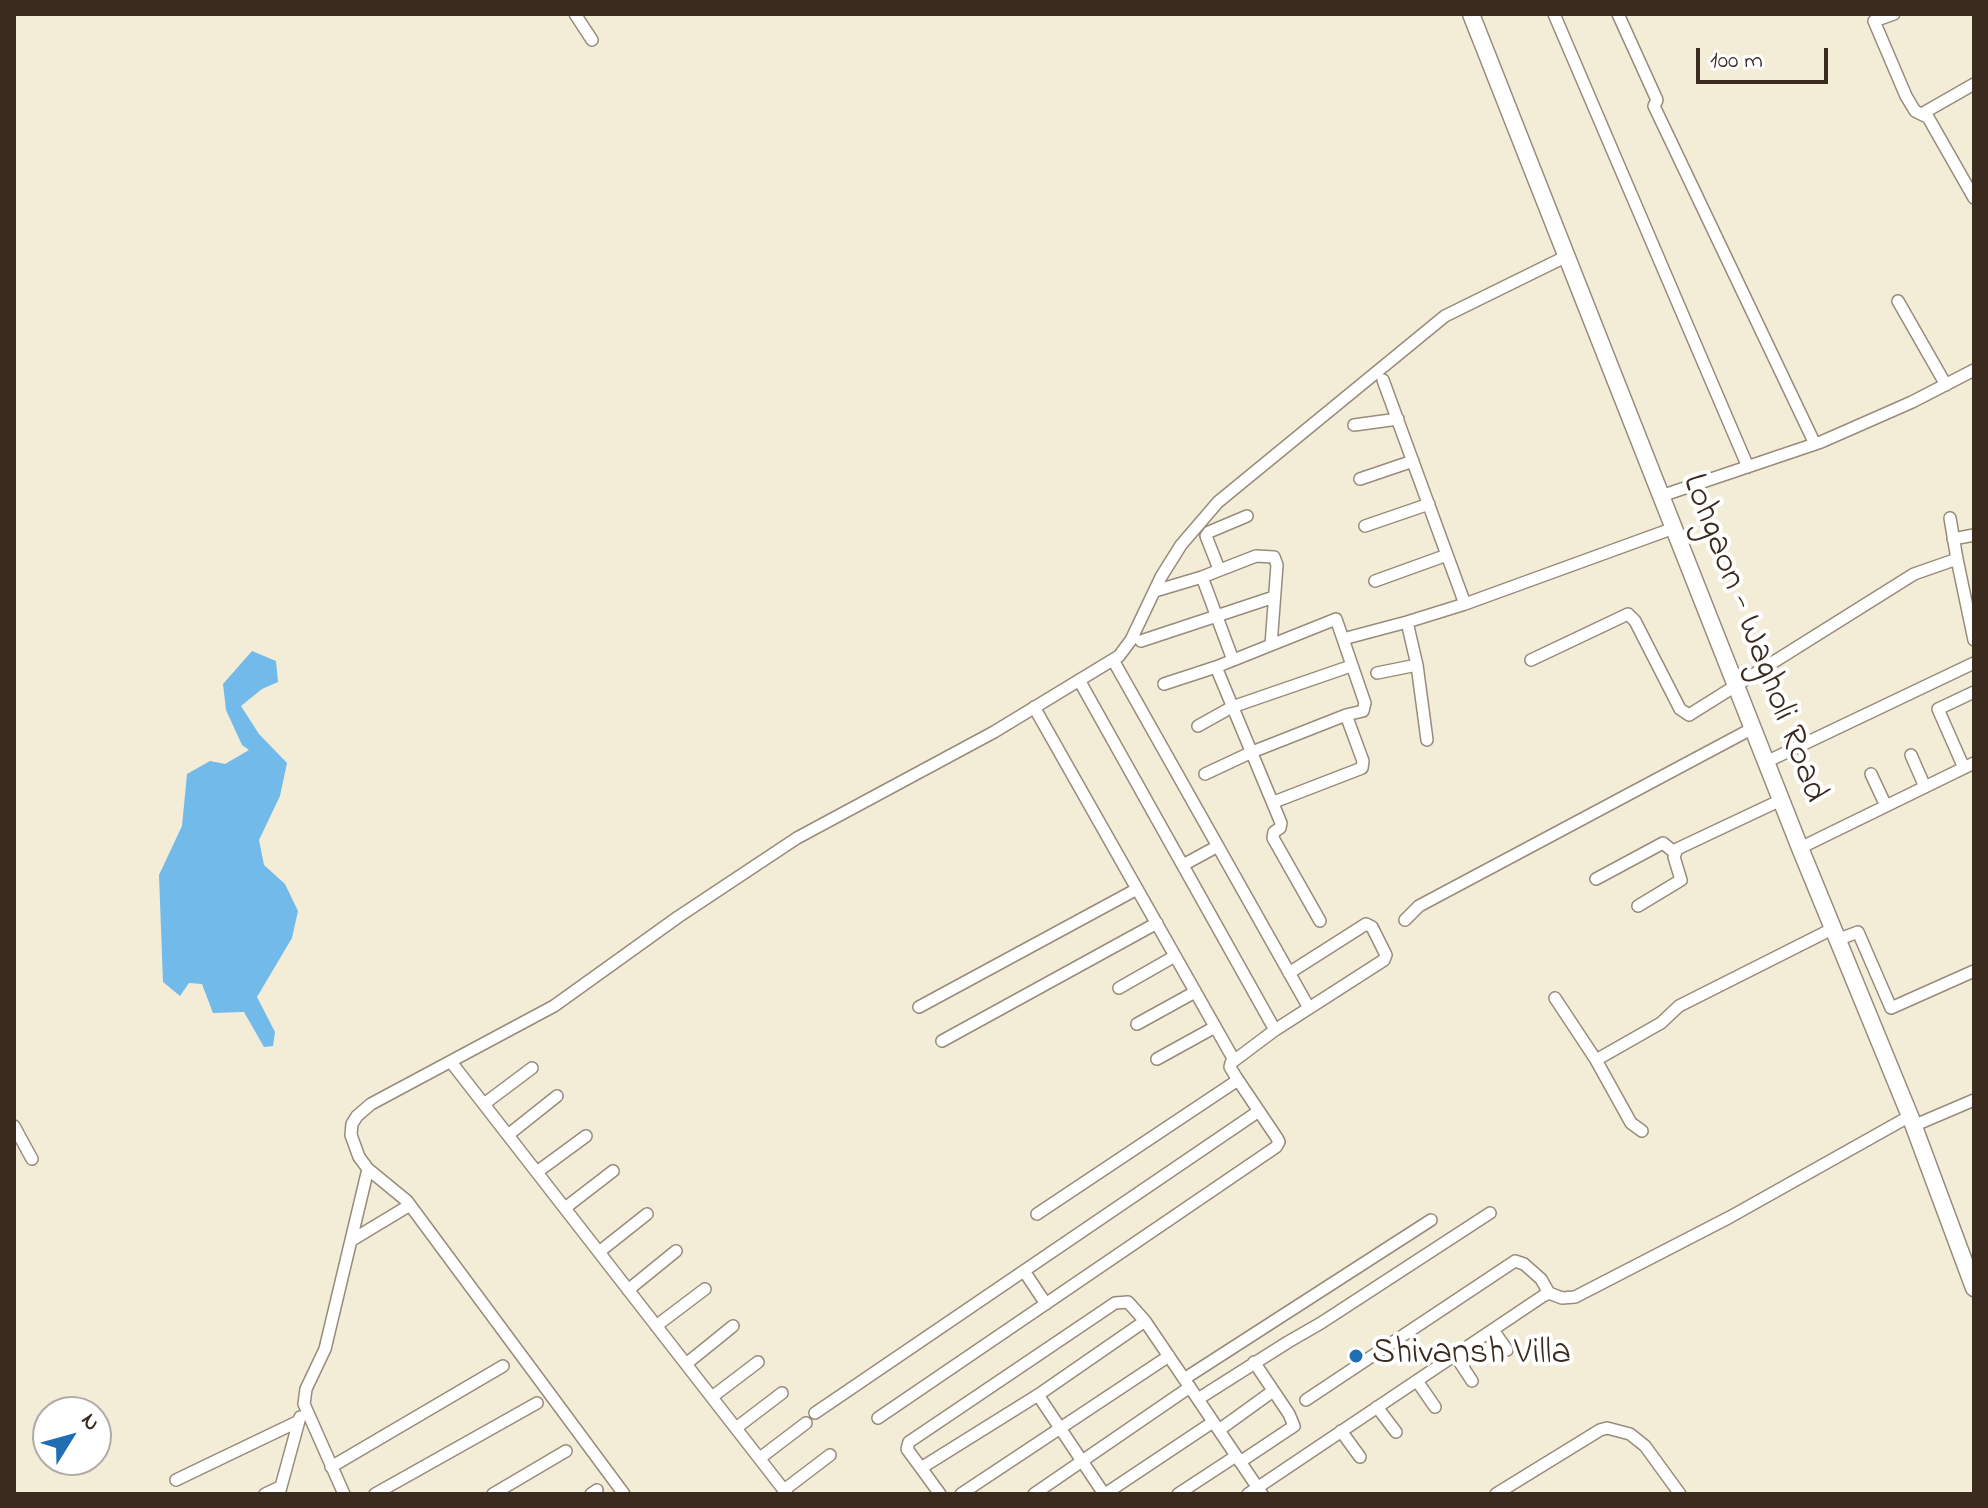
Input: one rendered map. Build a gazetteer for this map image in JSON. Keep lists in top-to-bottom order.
{
  "streets": {
    "main road": ["Lohgaon - Wagholi Road"]
  },
  "places": ["Shivansh Villa"],
  "scale_bar": "100 m",
  "north": "top right"
}
